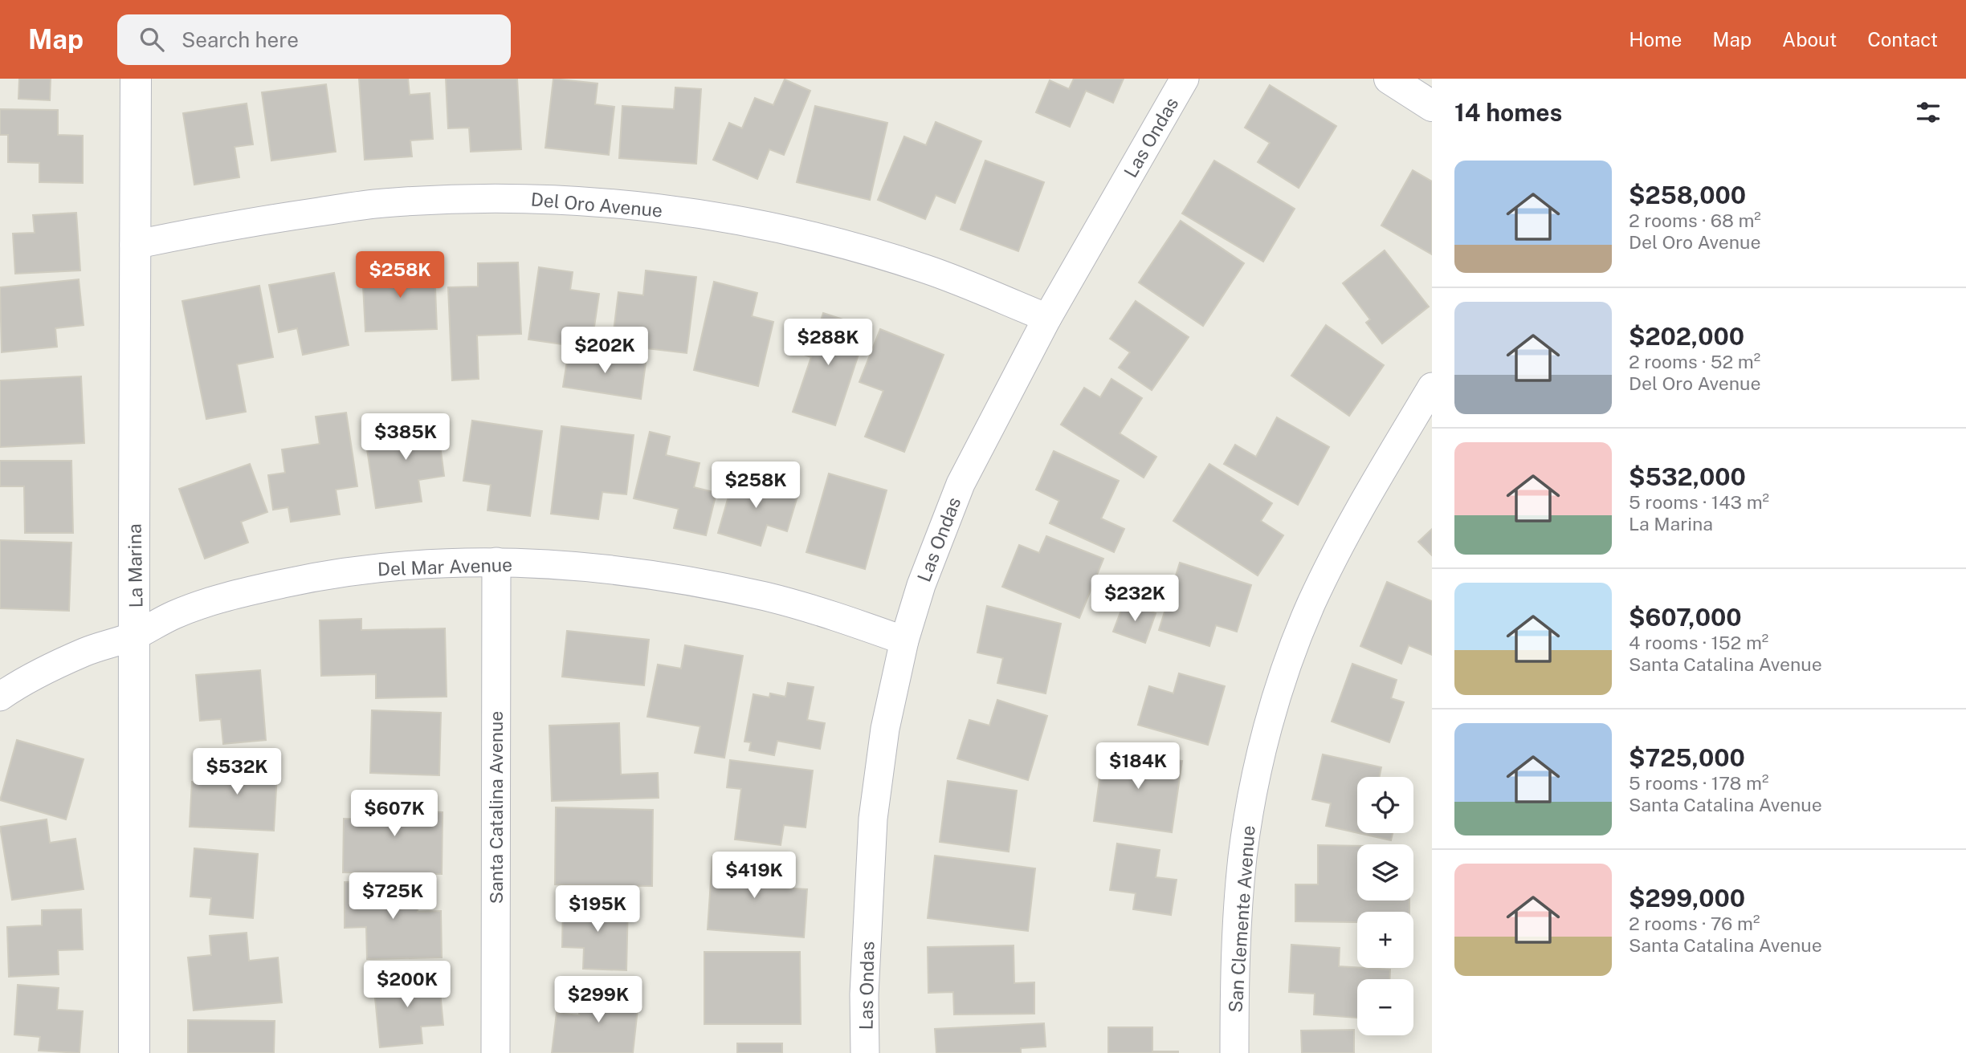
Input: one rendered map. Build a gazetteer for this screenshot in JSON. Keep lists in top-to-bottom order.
{
  "streets": {
    "street": [
      "Las Ondas",
      "Del Oro Avenue",
      "La Marina",
      "Del Mar Avenue",
      "Santa Catalina Avenue",
      "San Clemente Avenue"
    ]
  },
  "crossings": [
    ["Las Ondas", "Del Oro Avenue"],
    ["Las Ondas", "Del Mar Avenue"],
    ["Del Oro Avenue", "La Marina"],
    ["La Marina", "Del Mar Avenue"],
    ["Del Mar Avenue", "Santa Catalina Avenue"]
  ],
  "page": {
    "header": "Map",
    "search": "Search here",
    "nav": [
      "Home",
      "Map",
      "About",
      "Contact"
    ],
    "heading": "14 homes",
    "list": [
      {
        "name": "$258,000",
        "note": "2 rooms · 68 m² · Del Oro Avenue"
      },
      {
        "name": "$202,000",
        "note": "2 rooms · 52 m² · Del Oro Avenue"
      },
      {
        "name": "$532,000",
        "note": "5 rooms · 143 m² · La Marina"
      },
      {
        "name": "$607,000",
        "note": "4 rooms · 152 m² · Santa Catalina Avenue"
      },
      {
        "name": "$725,000",
        "note": "5 rooms · 178 m² · Santa Catalina Avenue"
      },
      {
        "name": "$299,000",
        "note": "2 rooms · 76 m² · Santa Catalina Avenue"
      }
    ],
    "price": [
      "$258K",
      "$288K",
      "$202K",
      "$385K",
      "$258K",
      "$232K",
      "$184K",
      "$532K",
      "$607K",
      "$419K",
      "$725K",
      "$195K",
      "$200K",
      "$299K"
    ],
    "map_buttons": ["+", "−"]
  }
}
